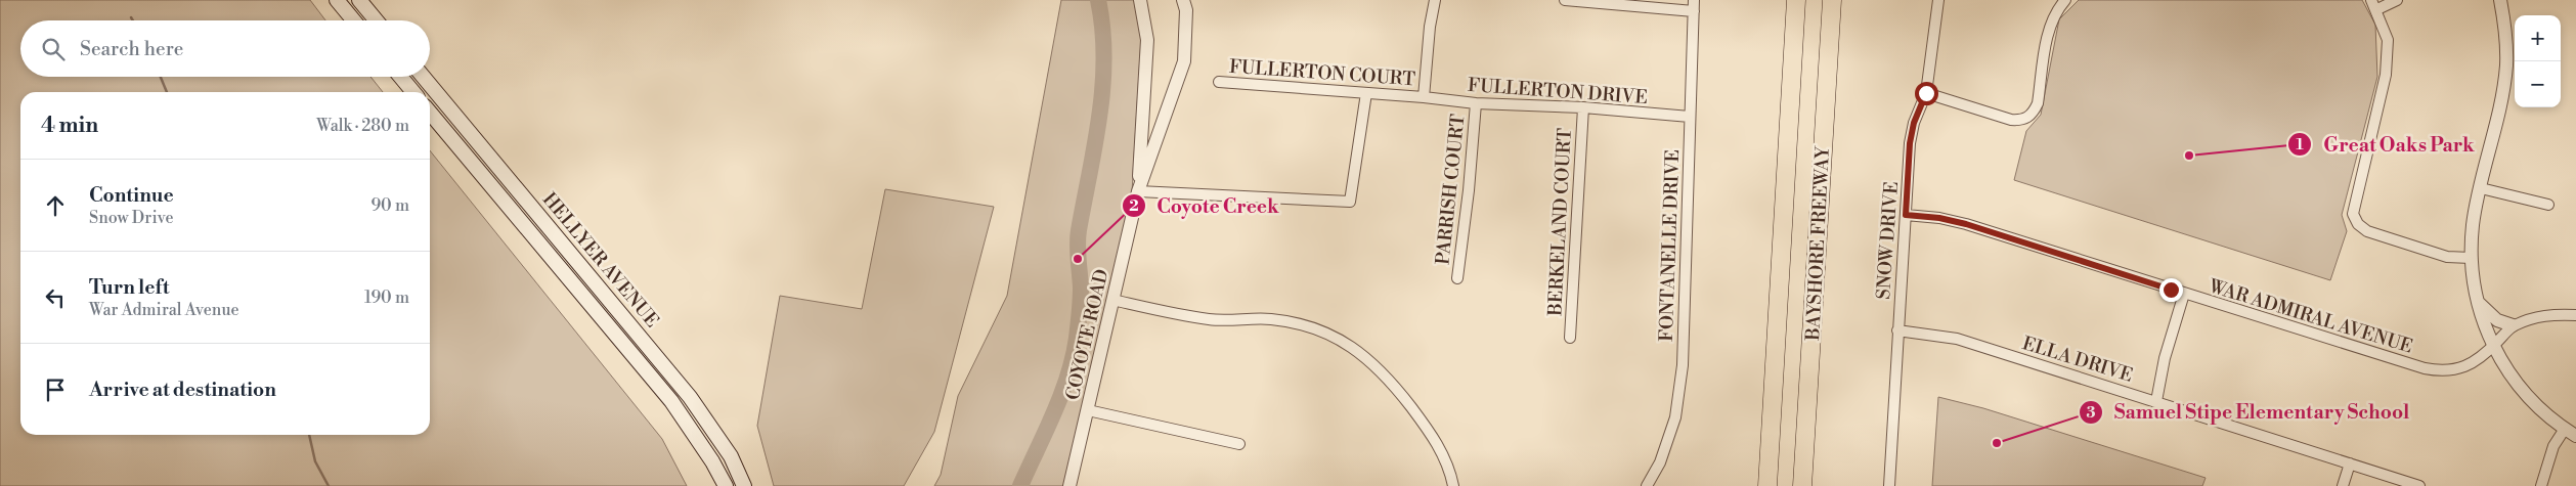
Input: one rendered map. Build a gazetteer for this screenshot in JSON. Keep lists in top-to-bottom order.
{
  "streets": {
    "highway": ["BAYSHORE FREEWAY"],
    "main road": ["HELLYER AVENUE"],
    "street": [
      "FULLERTON COURT",
      "FULLERTON DRIVE",
      "PARRISH COURT",
      "BERKELAND COURT",
      "SNOW DRIVE",
      "FONTANELLE DRIVE",
      "WAR ADMIRAL AVENUE",
      "COYOTE ROAD",
      "ELLA DRIVE"
    ]
  },
  "crossings": [
    ["FULLERTON COURT", "FULLERTON DRIVE"],
    ["FULLERTON DRIVE", "PARRISH COURT"],
    ["FULLERTON DRIVE", "BERKELAND COURT"],
    ["FULLERTON DRIVE", "FONTANELLE DRIVE"],
    ["SNOW DRIVE", "WAR ADMIRAL AVENUE"],
    ["SNOW DRIVE", "ELLA DRIVE"]
  ],
  "places": ["Great Oaks Park", "Coyote Creek", "Samuel Stipe Elementary School"],
  "page": {
    "map_buttons": ["+", "−"],
    "search": "Search here",
    "heading": ["4 min", "Walk · 280 m"],
    "list": [
      ["Continue", "Snow Drive", "90 m"],
      ["Turn left", "War Admiral Avenue", "190 m"],
      "Arrive at destination"
    ]
  }
}
